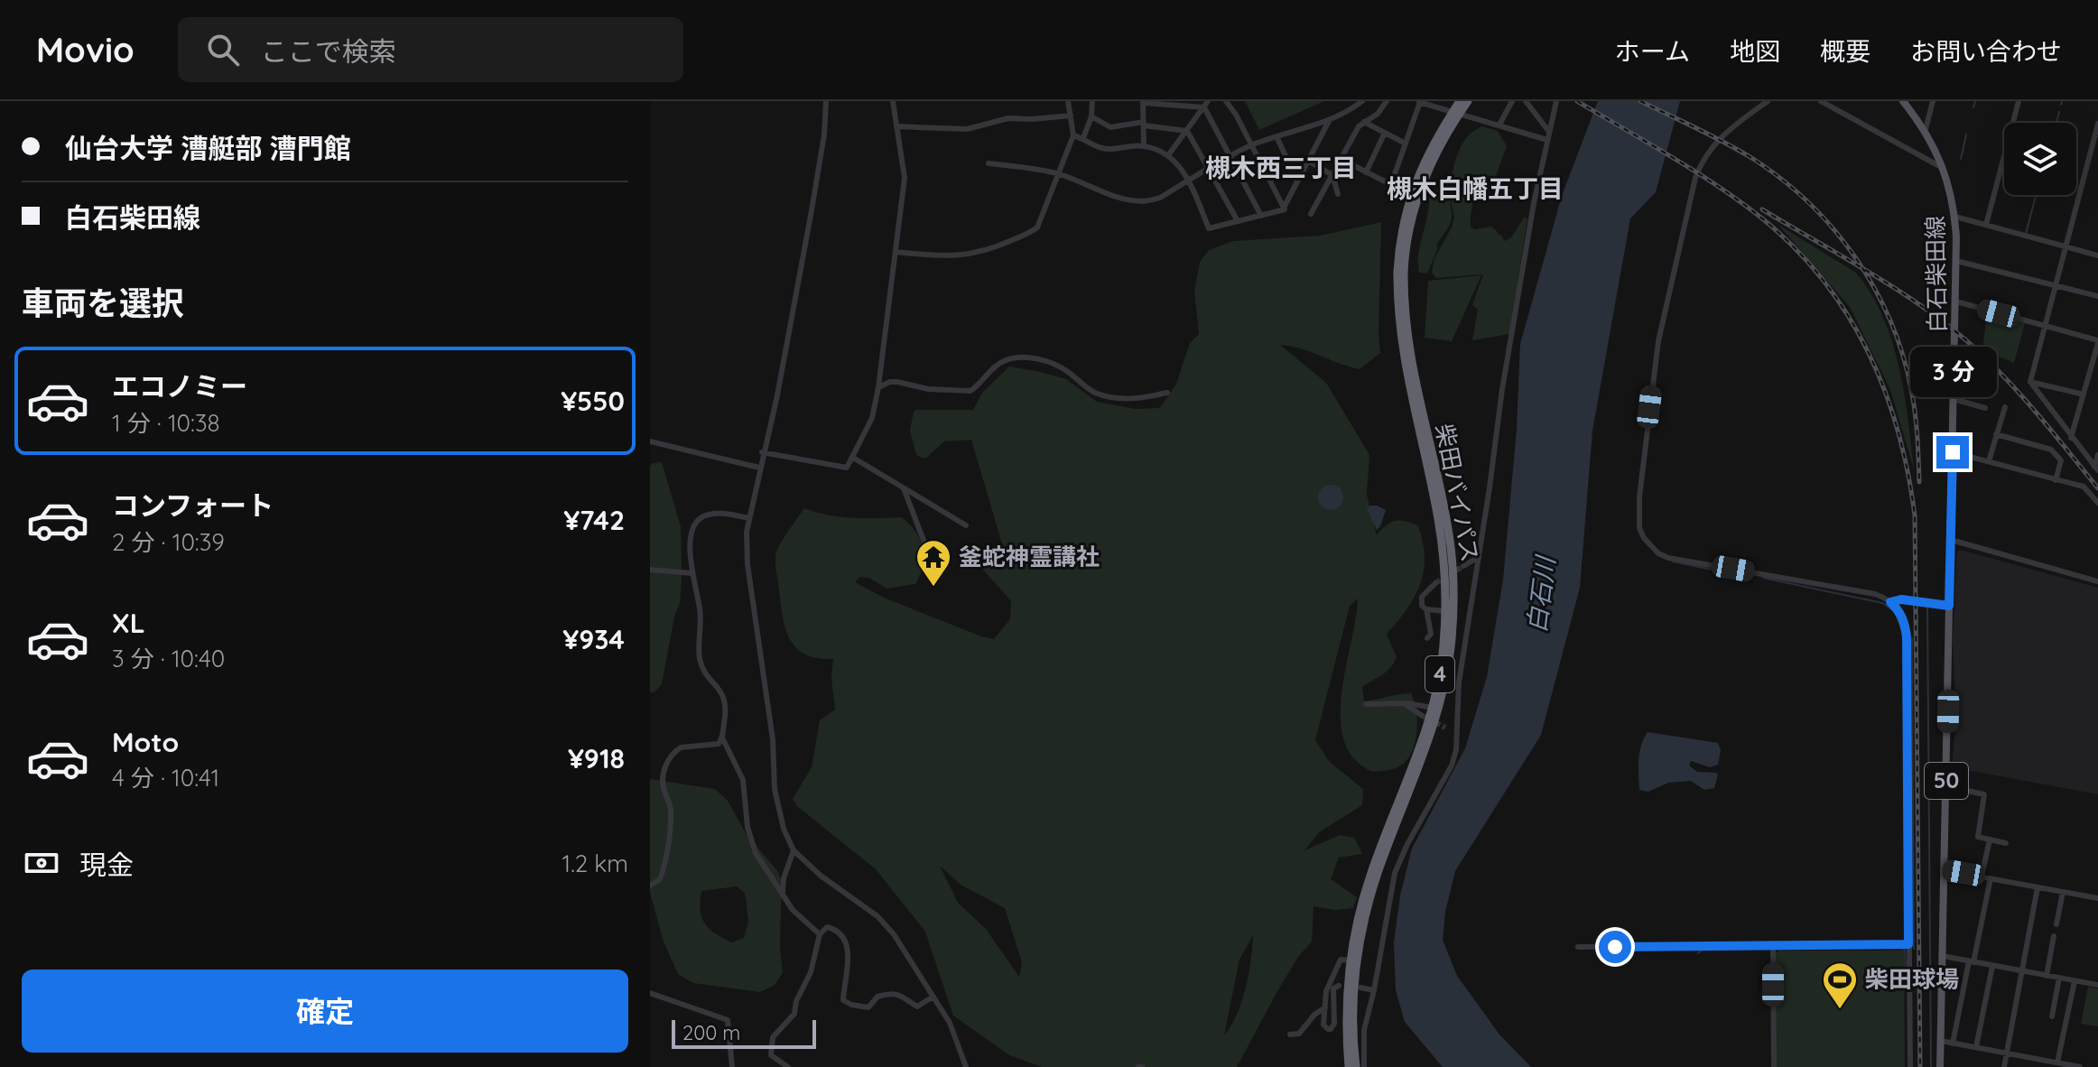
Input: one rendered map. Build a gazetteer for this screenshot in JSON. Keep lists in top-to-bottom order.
{
  "streets": {
    "highway": ["柴田バイパス", "4"],
    "main road": ["白石柴田線", "50"]
  },
  "districts": ["槻木西三丁目", "槻木白幡五丁目"],
  "water": ["白石川"],
  "places": {
    "temple": ["釜蛇神霊講社"],
    "sports": ["柴田球場"]
  },
  "scale_bar": "200 m",
  "page": {
    "header": "Movio",
    "search": "ここで検索",
    "nav": [
      "ホーム",
      "地図",
      "概要",
      "お問い合わせ"
    ],
    "banner": ["仙台大学 漕艇部 漕門館", "白石柴田線"],
    "heading": "車両を選択",
    "list": [
      {
        "name": "エコノミー",
        "note": "1 分 · 10:38",
        "value": "¥550"
      },
      {
        "name": "コンフォート",
        "note": "2 分 · 10:39",
        "value": "¥742"
      },
      {
        "name": "XL",
        "note": "3 分 · 10:40",
        "value": "¥934"
      },
      {
        "name": "Moto",
        "note": "4 分 · 10:41",
        "value": "¥918"
      }
    ],
    "bubble": "3 分",
    "pay": ["現金", "1.2 km"],
    "buttons": "確定",
    "scale": "200 m"
  }
}
